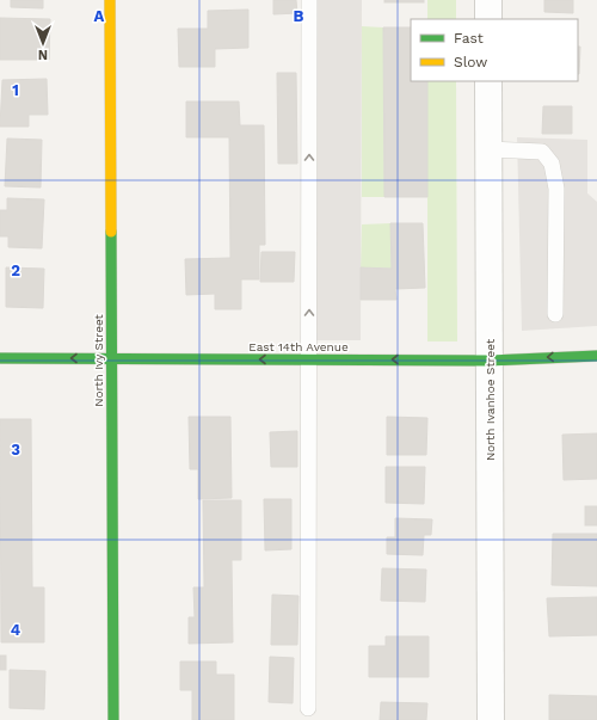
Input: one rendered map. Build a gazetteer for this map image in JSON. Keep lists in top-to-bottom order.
{
  "streets": {
    "street": ["East 14th Avenue", "North Ivy Street", "North Ivanhoe Street"]
  },
  "crossings": [
    ["East 14th Avenue", "North Ivy Street"],
    ["East 14th Avenue", "North Ivanhoe Street"]
  ],
  "one_way": ["East 14th Avenue"],
  "legend": ["Fast", "Slow"],
  "north": "bottom",
  "grid": {
    "columns": ["A", "B"],
    "rows": [
      "1",
      "2",
      "3",
      "4"
    ]
  }
}
